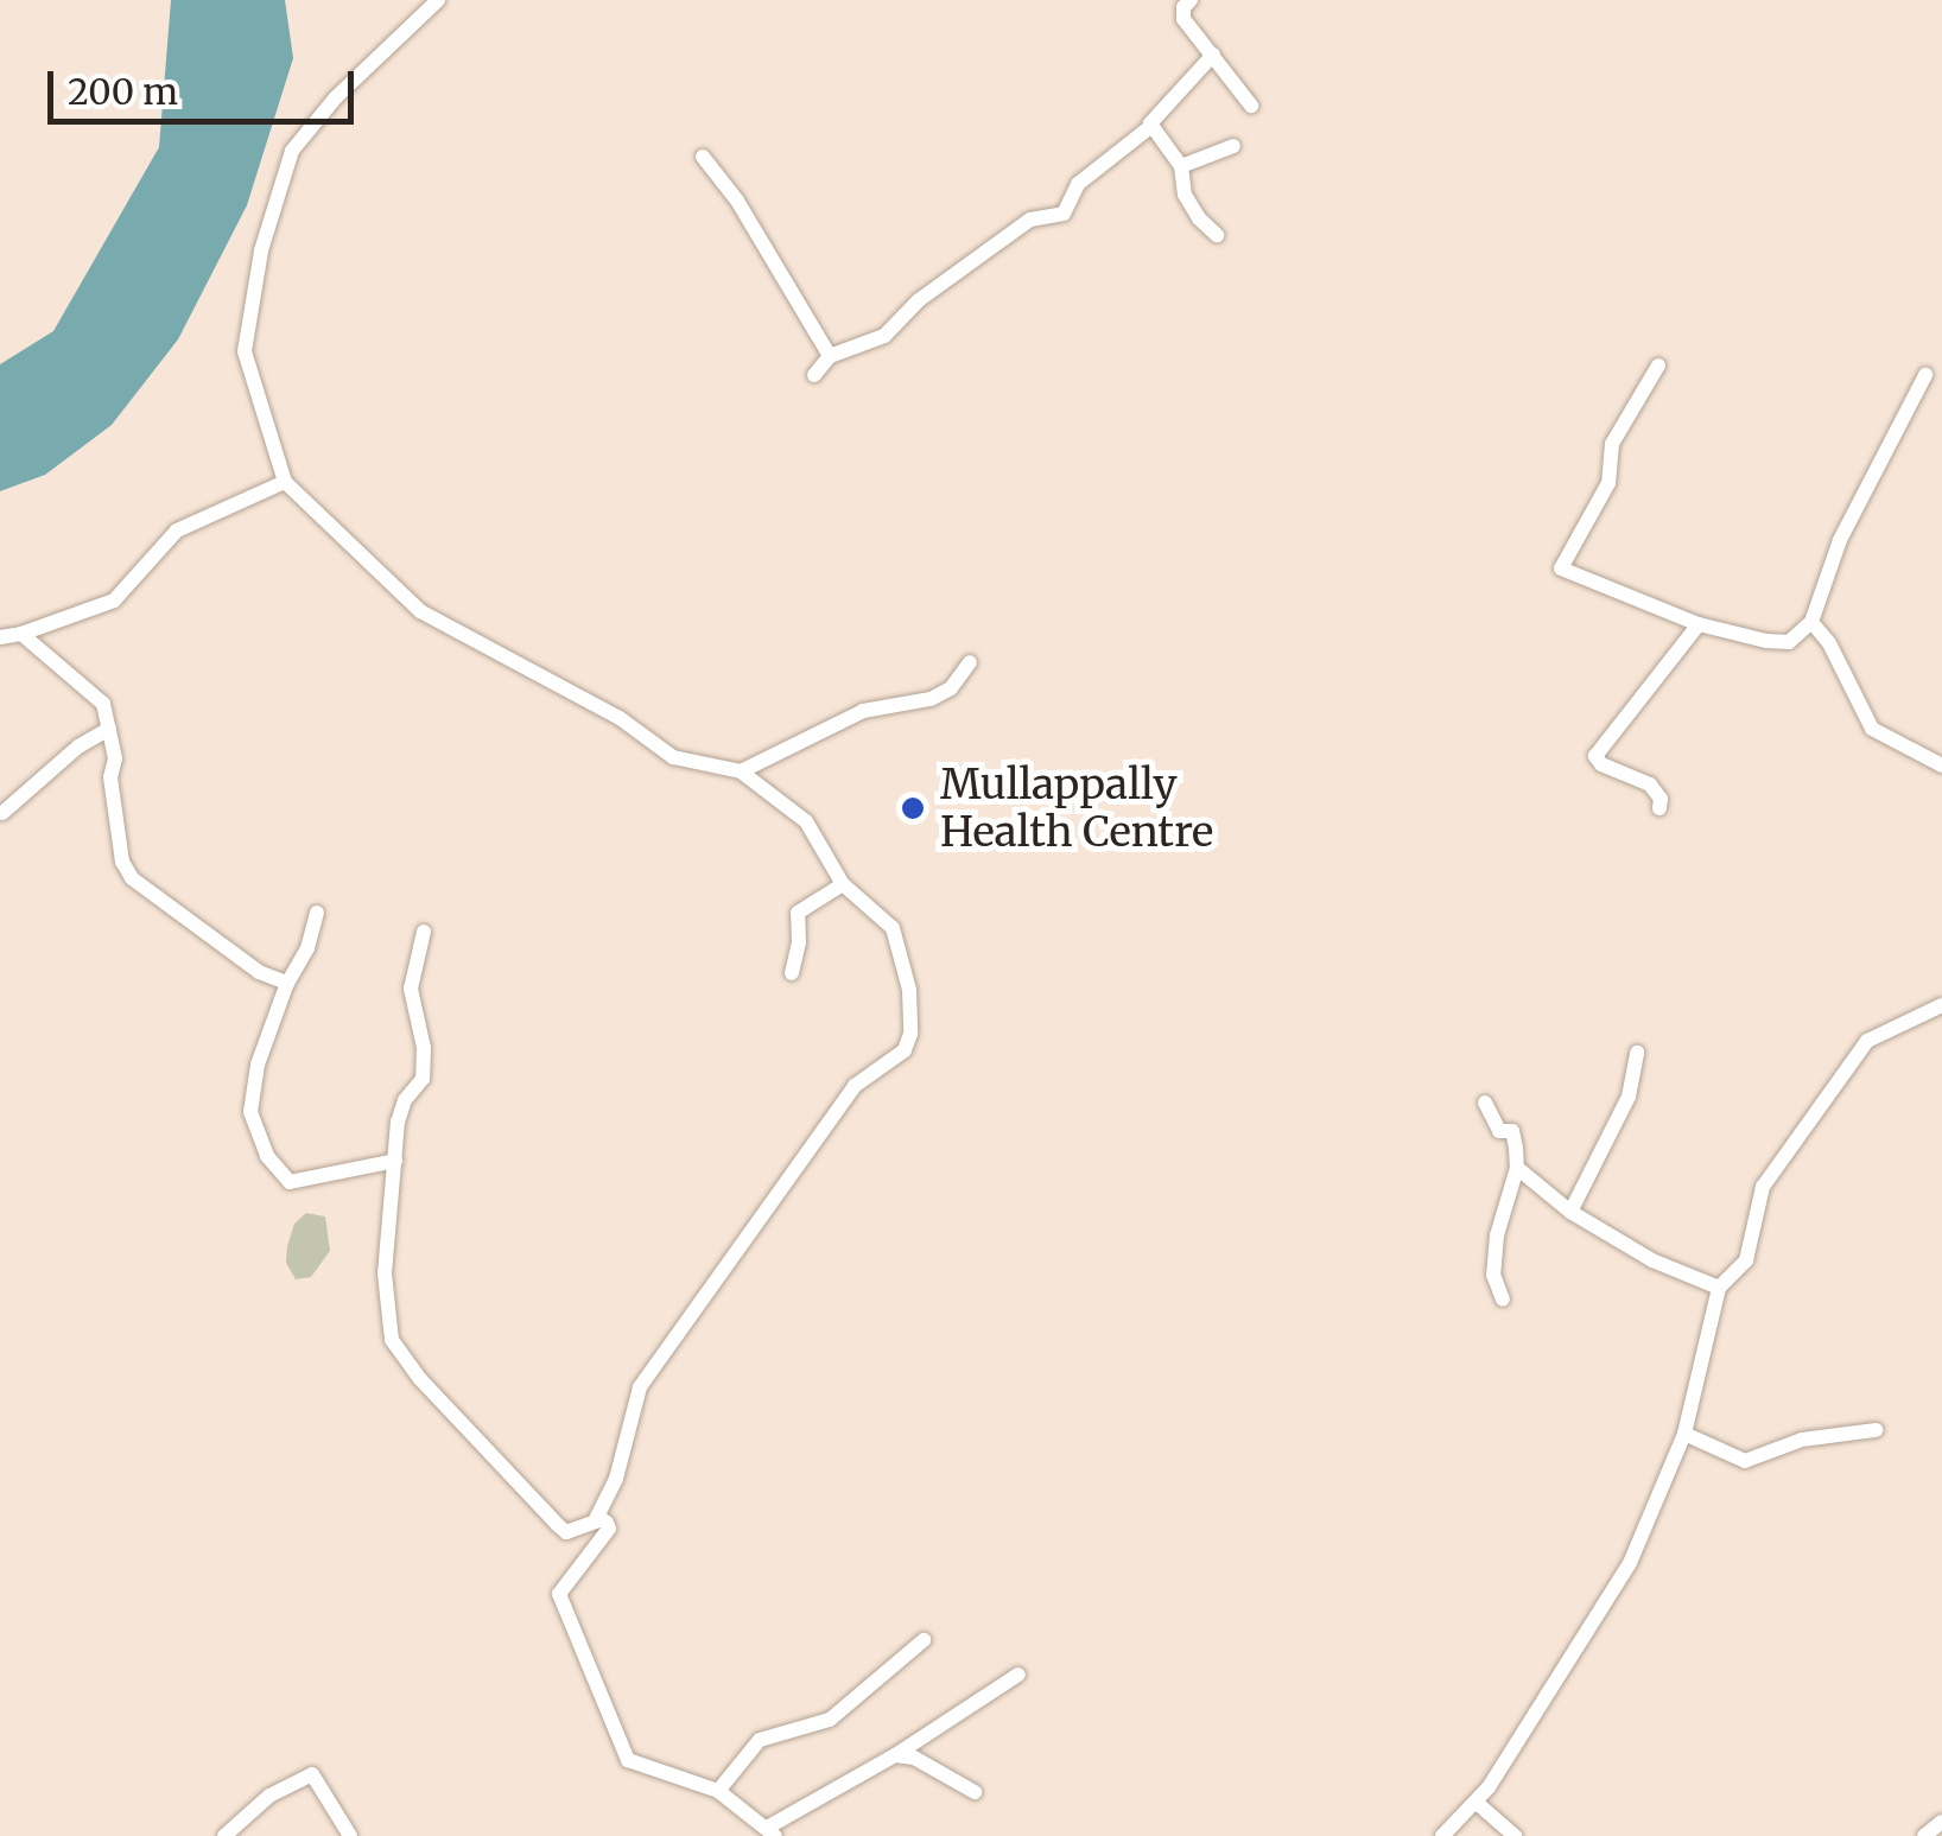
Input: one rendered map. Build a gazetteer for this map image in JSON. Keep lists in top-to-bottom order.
{
  "places": ["Mullappally Health Centre"],
  "scale_bar": "200 m"
}
